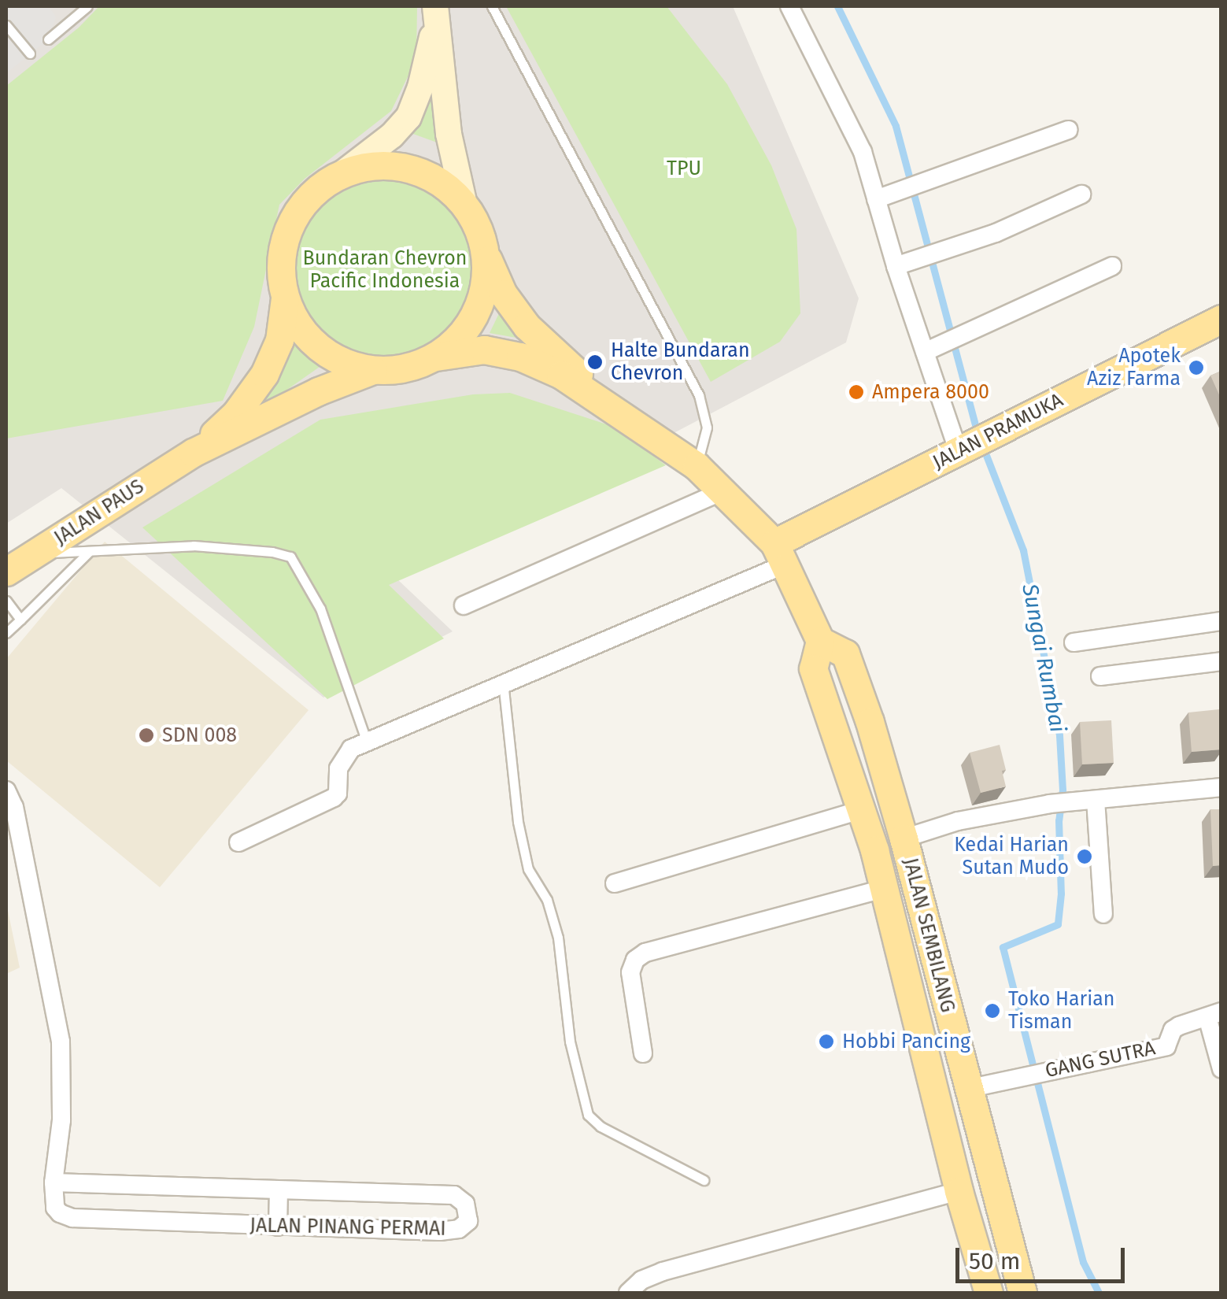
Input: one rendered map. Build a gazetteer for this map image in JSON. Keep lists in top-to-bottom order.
{
  "streets": {
    "main road": ["JALAN PRAMUKA", "JALAN PAUS", "JALAN SEMBILANG"],
    "street": ["GANG SUTRA", "JALAN PINANG PERMAI"]
  },
  "crossings": [
    ["JALAN PRAMUKA", "JALAN SEMBILANG"],
    ["JALAN PAUS", "JALAN SEMBILANG"],
    ["JALAN SEMBILANG", "GANG SUTRA"]
  ],
  "water": ["Sungai Rumbai"],
  "parks": ["TPU", "Bundaran Chevron Pacific Indonesia"],
  "places": [
    "Halte Bundaran Chevron",
    "Apotek Aziz Farma",
    "Ampera 8000",
    "SDN 008",
    "Kedai Harian Sutan Mudo",
    "Toko Harian Tisman",
    "Hobbi Pancing"
  ],
  "scale_bar": "50 m"
}
